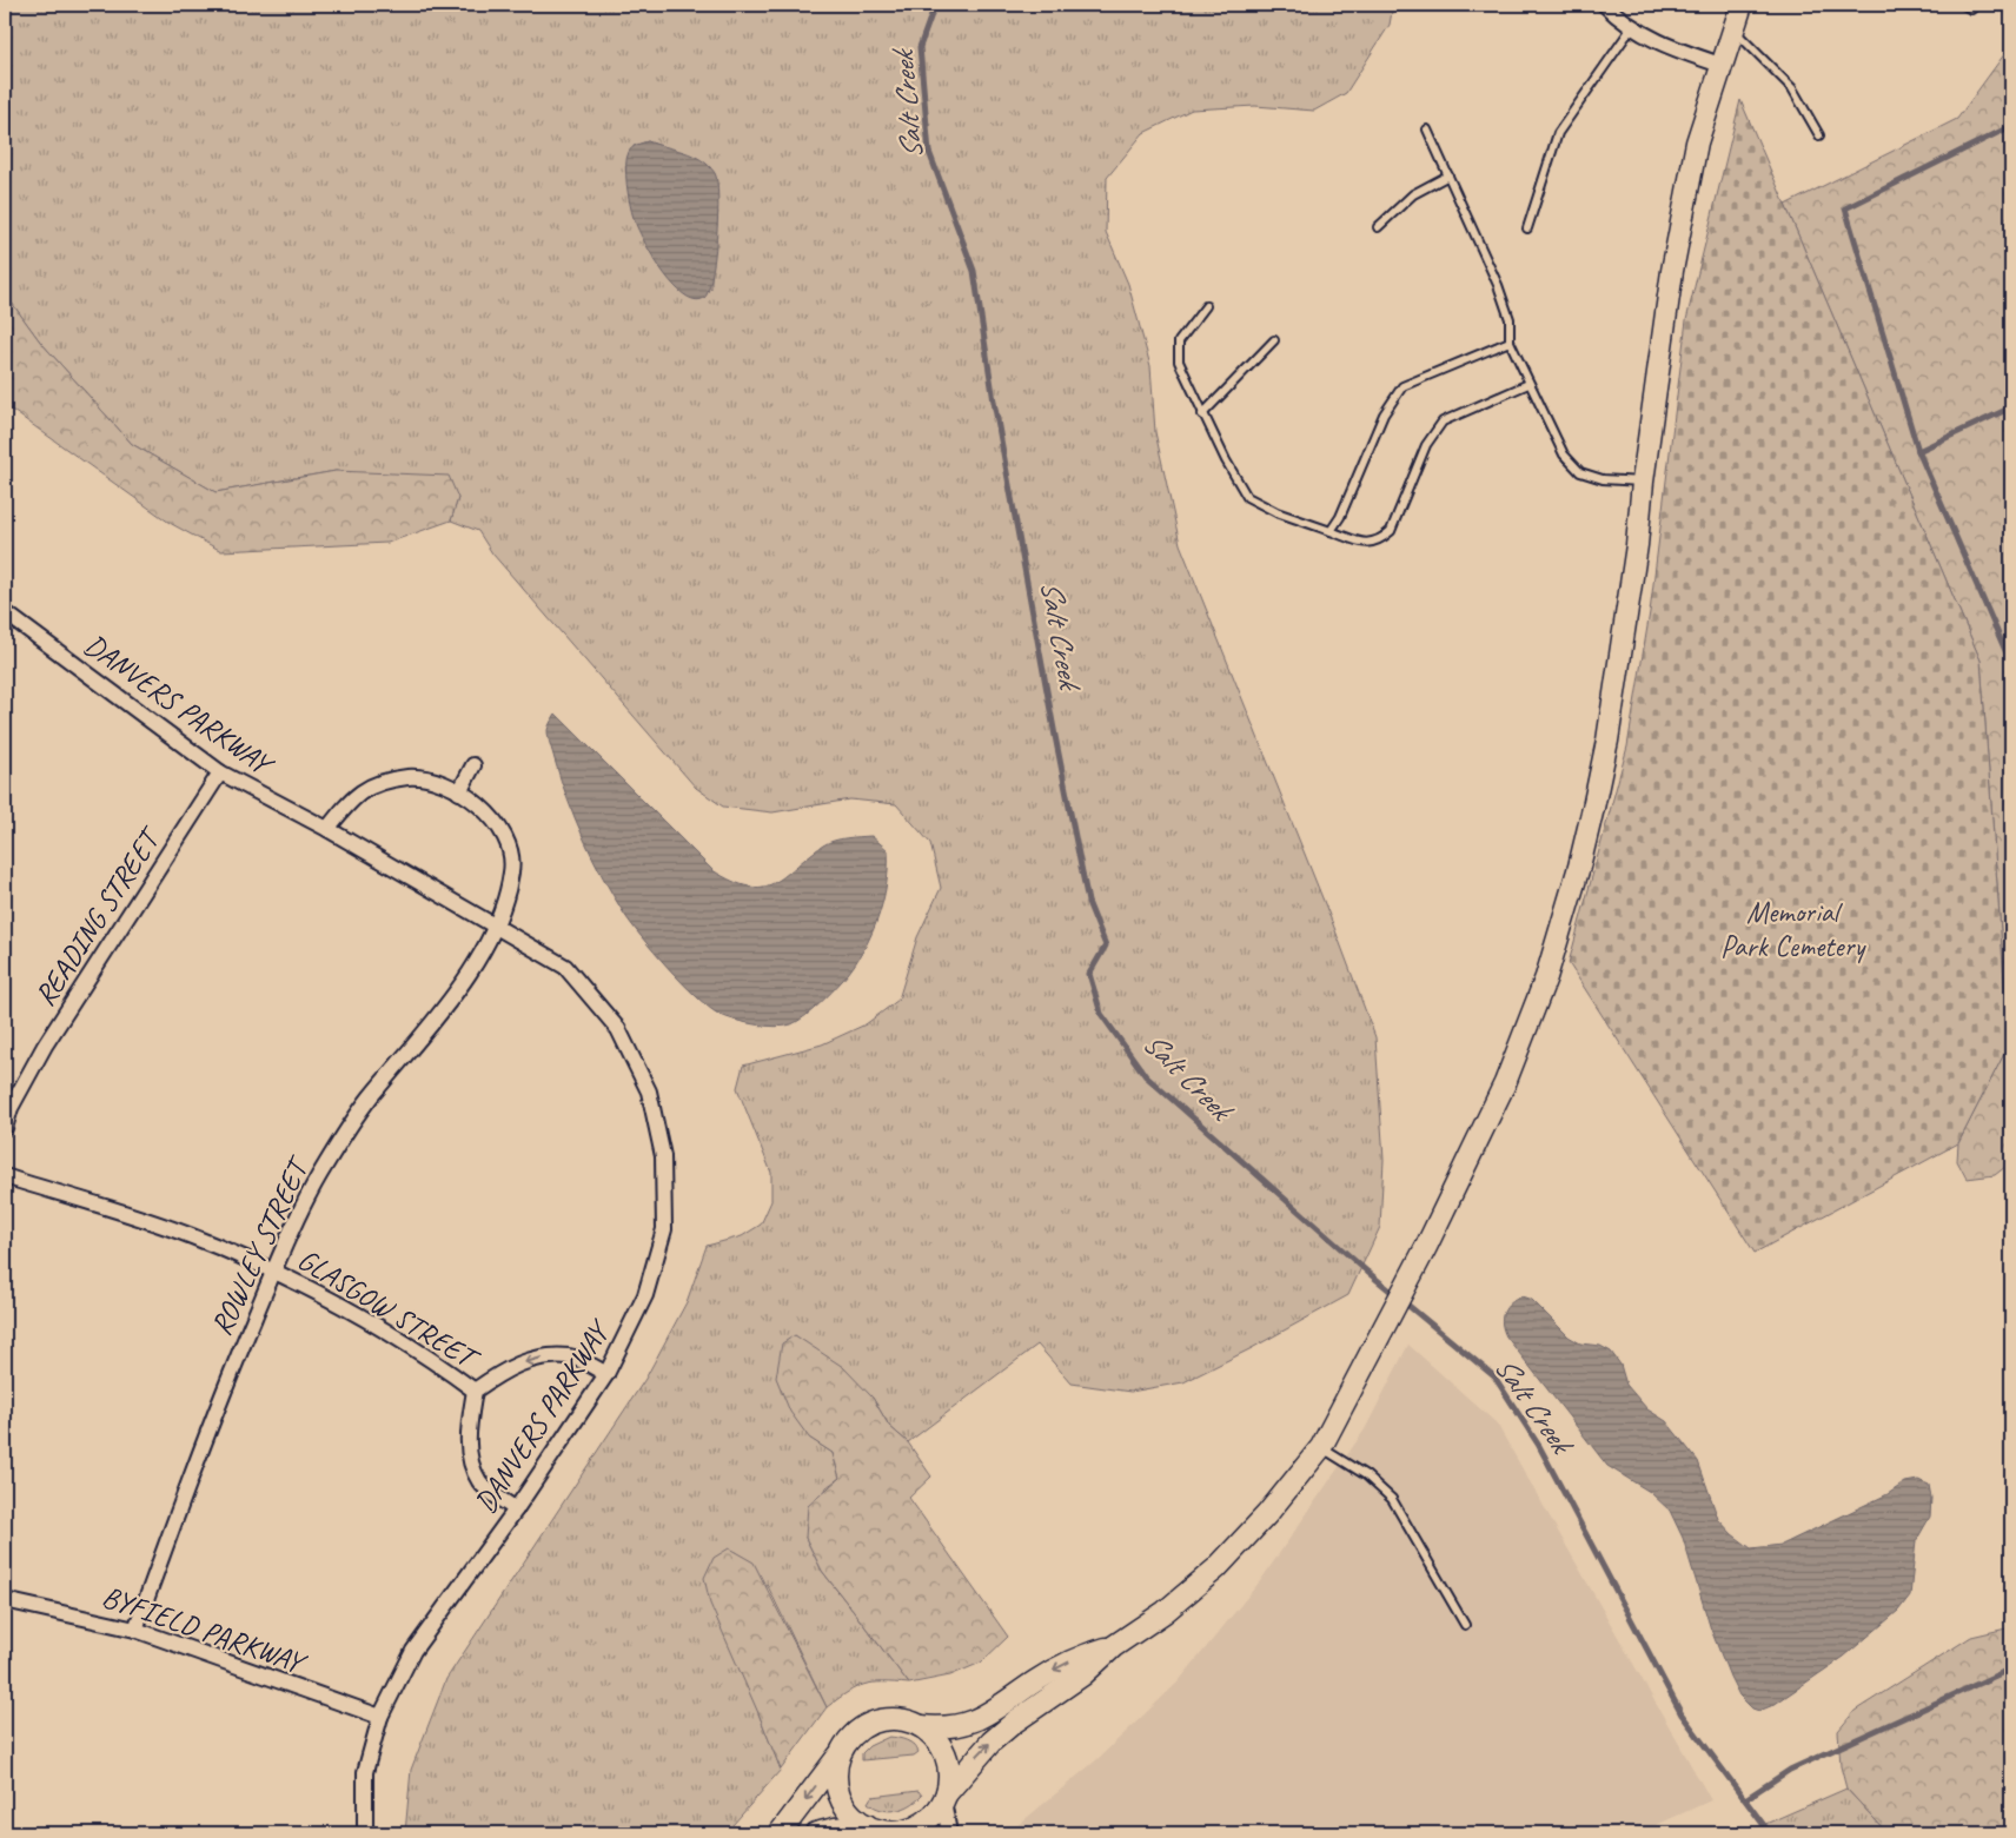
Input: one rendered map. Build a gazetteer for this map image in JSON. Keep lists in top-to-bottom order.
{
  "streets": {
    "street": [
      "DANVERS PARKWAY",
      "READING STREET",
      "ROWLEY STREET",
      "GLASGOW STREET",
      "BYFIELD PARKWAY"
    ]
  },
  "crossings": [
    ["DANVERS PARKWAY", "READING STREET"],
    ["DANVERS PARKWAY", "ROWLEY STREET"],
    ["DANVERS PARKWAY", "GLASGOW STREET"],
    ["DANVERS PARKWAY", "BYFIELD PARKWAY"],
    ["ROWLEY STREET", "GLASGOW STREET"],
    ["ROWLEY STREET", "BYFIELD PARKWAY"]
  ],
  "water": ["Salt Creek"],
  "parks": ["Memorial Park Cemetery"]
}
